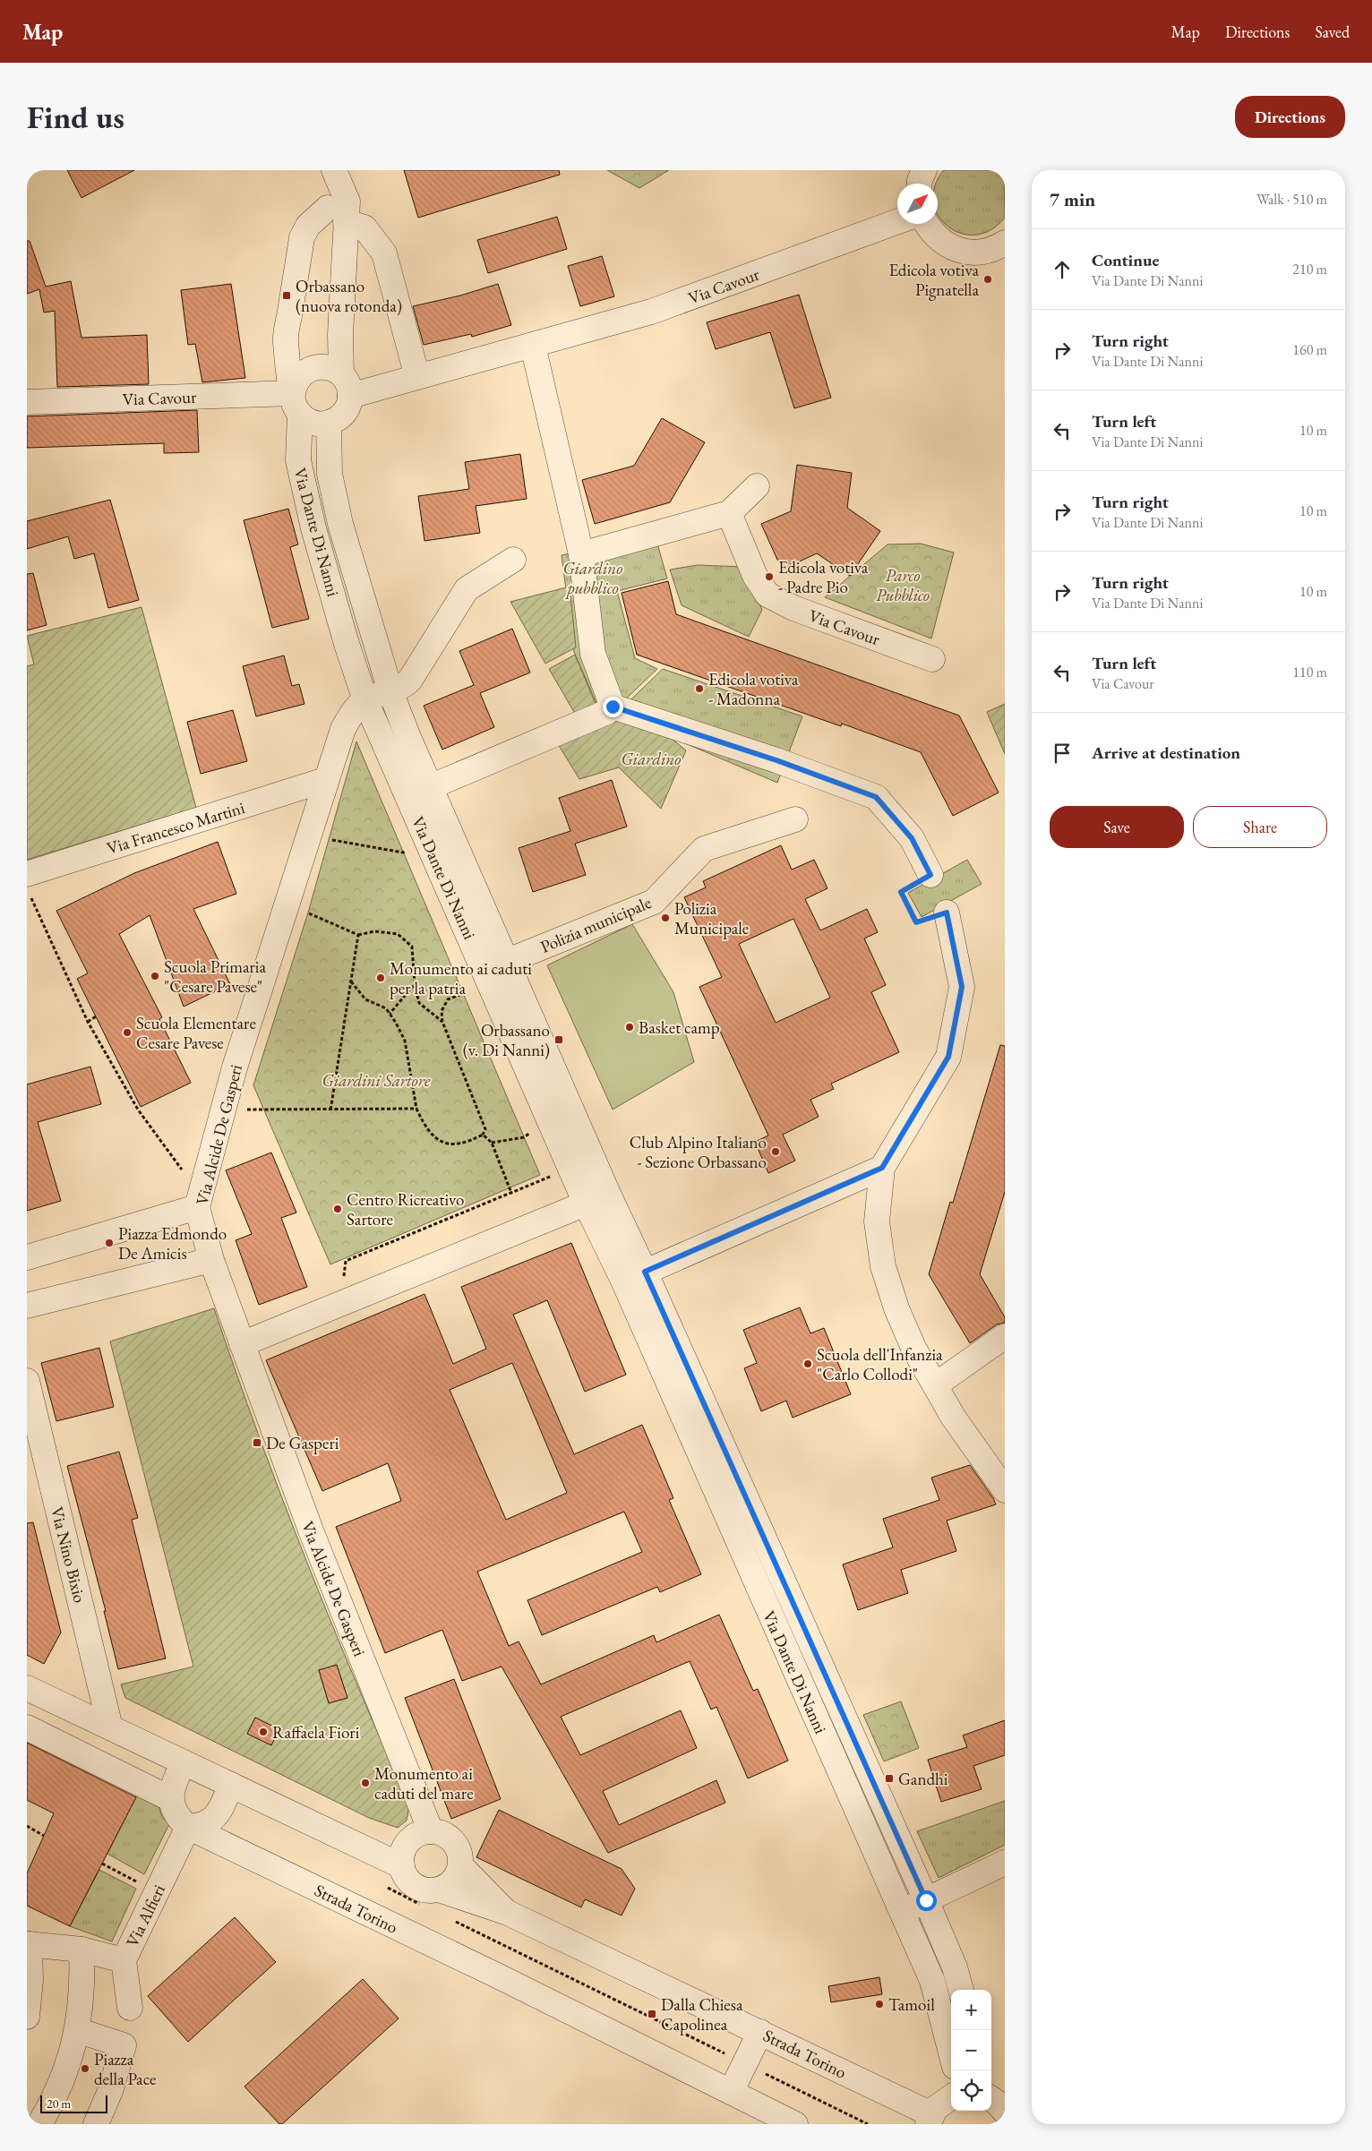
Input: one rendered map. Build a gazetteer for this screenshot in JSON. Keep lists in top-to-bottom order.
{
  "streets": {
    "street": [
      "Via Cavour",
      "Via Dante Di Nanni",
      "Via Francesco Martini",
      "Polizia municipale",
      "Via Alcide De Gasperi",
      "Via Nino Bixio",
      "Strada Torino",
      "Via Alfieri"
    ]
  },
  "crossings": [
    ["Via Cavour", "Via Dante Di Nanni"],
    ["Via Dante Di Nanni", "Polizia municipale"],
    ["Via Dante Di Nanni", "Via Alcide De Gasperi"],
    ["Via Francesco Martini", "Via Alcide De Gasperi"],
    ["Via Alcide De Gasperi", "Strada Torino"],
    ["Strada Torino", "Via Alfieri"]
  ],
  "parks": [
    "Giardino pubblico",
    "Parco Pubblico",
    "Giardino",
    "Giardini Sartore"
  ],
  "places": {
    "other": [
      "Edicola votiva Pignatella",
      "Edicola votiva - Padre Pio",
      "Edicola votiva - Madonna",
      "Polizia Municipale",
      "Scuola Primaria \"Cesare Pavese\"",
      "Monumento ai caduti per la patria",
      "Basket camp",
      "Scuola Elementare Cesare Pavese",
      "Club Alpino Italiano - Sezione Orbassano",
      "Centro Ricreativo Sartore",
      "Piazza Edmondo De Amicis",
      "Scuola dell'Infanzia \"Carlo Collodi\"",
      "Raffaela Fiori",
      "Monumento ai caduti del mare",
      "Tamoil",
      "Piazza della Pace"
    ],
    "transit": [
      "Orbassano (nuova rotonda)",
      "Orbassano (v. Di Nanni)",
      "De Gasperi",
      "Gandhi",
      "Dalla Chiesa Capolinea"
    ]
  },
  "scale_bar": "20 m",
  "north": "top right",
  "page": {
    "header": "Map",
    "nav": ["Map", "Directions", "Saved"],
    "buttons": [
      "Directions",
      ["Save", "Share"]
    ],
    "title": "Find us",
    "heading": ["7 min", "Walk · 510 m"],
    "list": [
      ["Continue", "Via Dante Di Nanni", "210 m"],
      ["Turn right", "Via Dante Di Nanni", "160 m"],
      ["Turn left", "Via Dante Di Nanni", "10 m"],
      ["Turn right", "Via Dante Di Nanni", "10 m"],
      ["Turn right", "Via Dante Di Nanni", "10 m"],
      ["Turn left", "Via Cavour", "110 m"],
      "Arrive at destination"
    ],
    "map_buttons": ["+", "−"],
    "scale": "20 m"
  }
}
